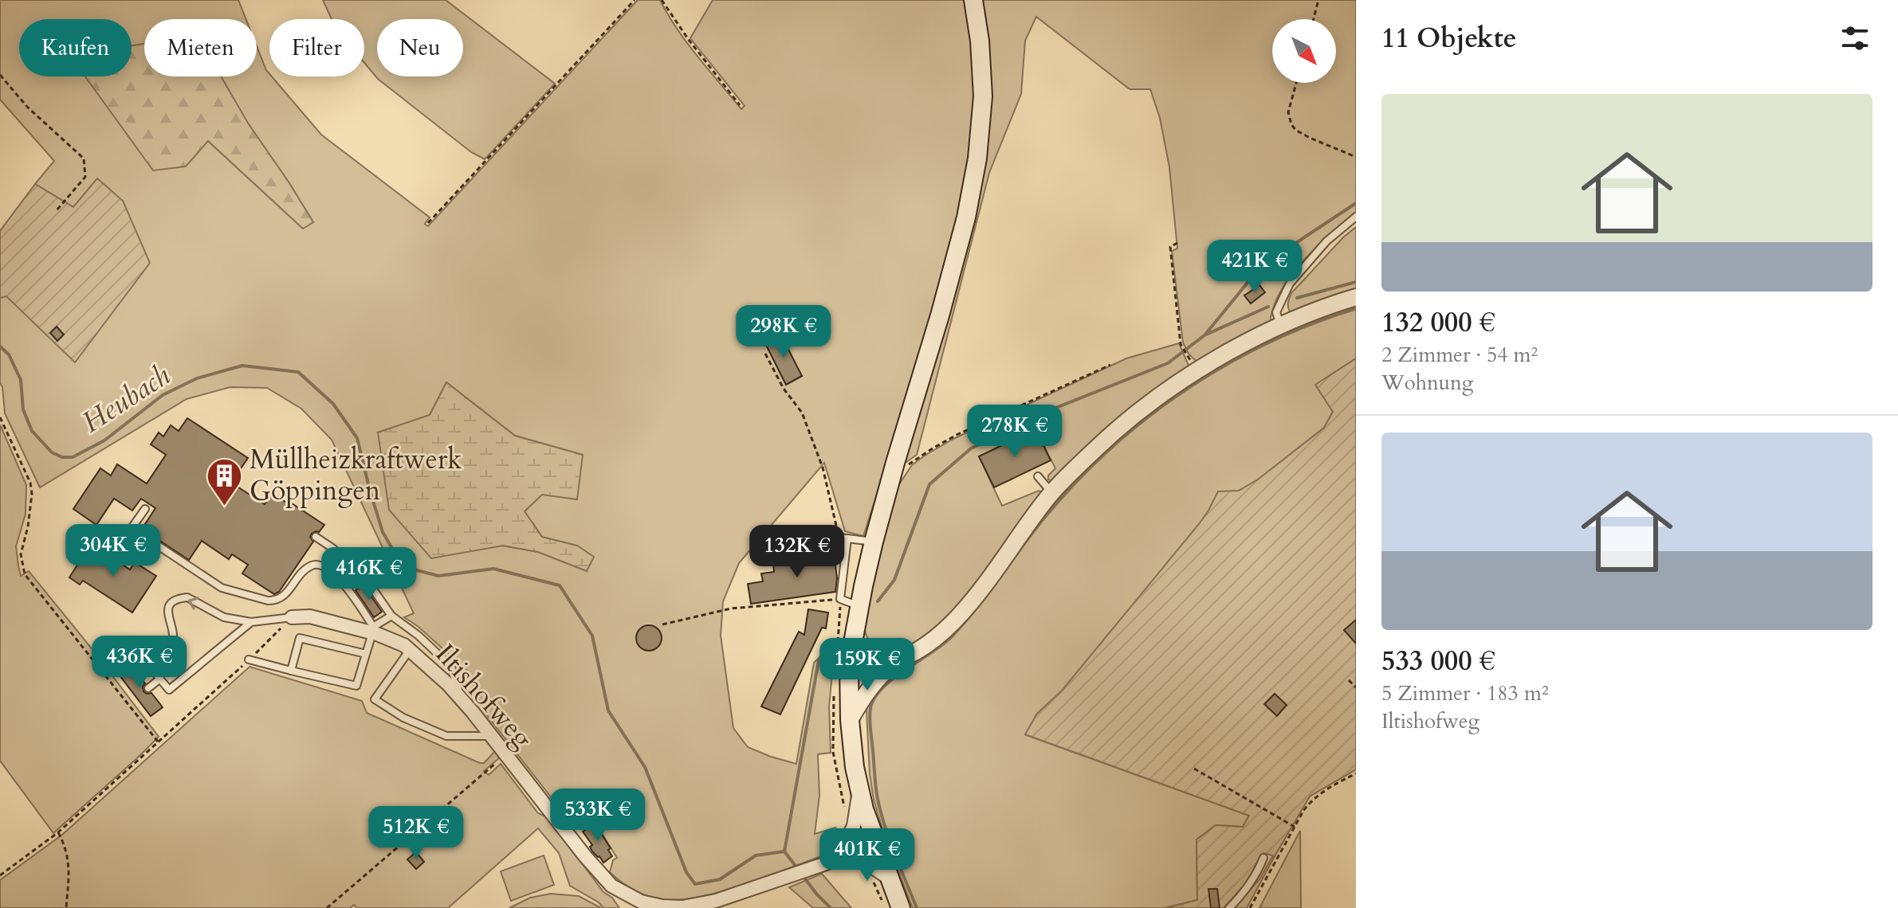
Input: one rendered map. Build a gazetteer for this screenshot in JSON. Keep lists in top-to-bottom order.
{
  "streets": {
    "street": ["Iltishofweg"]
  },
  "water": ["Heubach"],
  "places": {
    "building": ["Müllheizkraftwerk Göppingen"]
  },
  "north": "bottom right",
  "page": {
    "heading": "11 Objekte",
    "chip": [
      "Kaufen",
      "Mieten",
      "Filter",
      "Neu"
    ],
    "list": [
      {
        "name": "132 000 €",
        "note": "2 Zimmer · 54 m² · Wohnung"
      },
      {
        "name": "533 000 €",
        "note": "5 Zimmer · 183 m² · Iltishofweg"
      }
    ],
    "price": [
      "421K €",
      "298K €",
      "278K €",
      "304K €",
      "132K €",
      "416K €",
      "436K €",
      "159K €",
      "533K €",
      "512K €",
      "401K €"
    ]
  }
}
